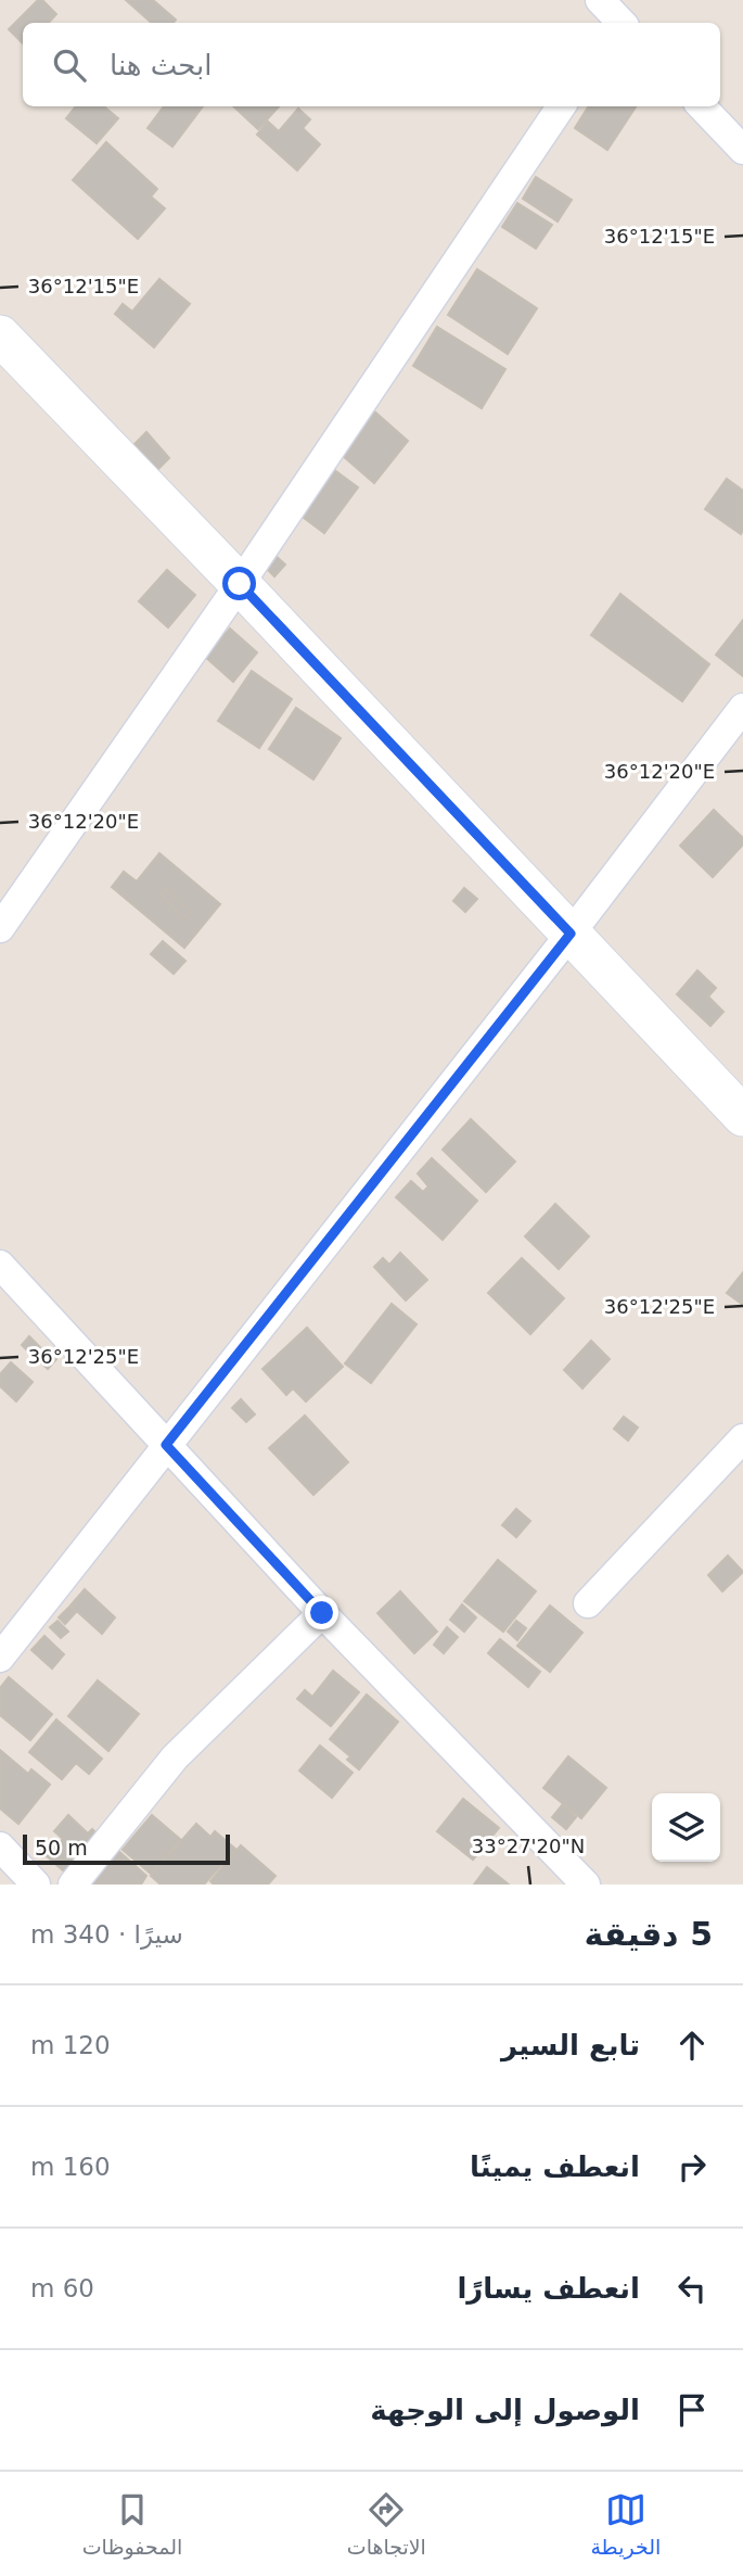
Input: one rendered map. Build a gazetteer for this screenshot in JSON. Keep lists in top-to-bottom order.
{
  "scale_bar": "50 m",
  "page": {
    "search": "ابحث هنا",
    "scale": "50 m",
    "heading": ["5 دقيقة", "سيرًا · 340 m"],
    "list": [
      ["تابع السير", "120 m"],
      ["انعطف يمينًا", "160 m"],
      ["انعطف يسارًا", "60 m"],
      "الوصول إلى الوجهة"
    ],
    "nav": ["الخريطة", "الاتجاهات", "المحفوظات"]
  },
  "coordinates": [
    "36°12'15\"E",
    "36°12'20\"E",
    "36°12'25\"E",
    "33°27'20\"N"
  ]
}
